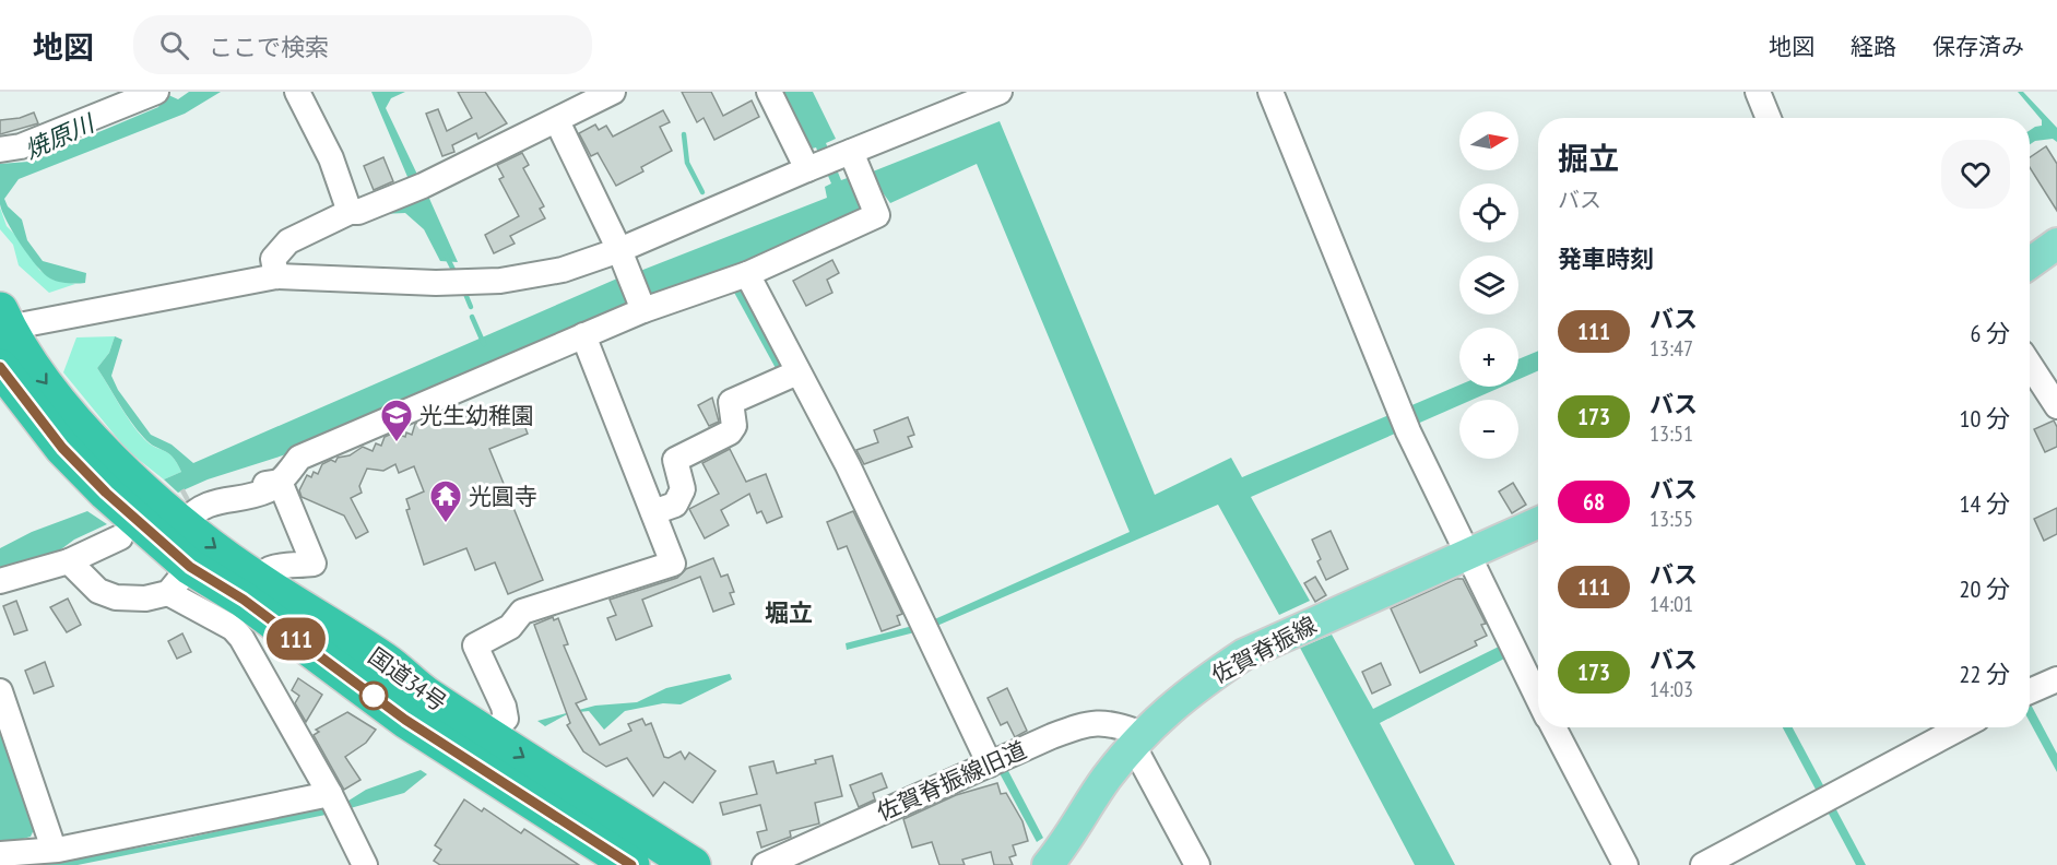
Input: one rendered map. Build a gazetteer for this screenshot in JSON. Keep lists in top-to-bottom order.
{
  "streets": {
    "highway": ["国道34号"],
    "main road": ["佐賀脊振線"],
    "street": ["佐賀脊振線旧道"]
  },
  "crossings": [
    ["佐賀脊振線", "佐賀脊振線旧道"]
  ],
  "districts": ["堀立"],
  "water": ["焼原川"],
  "places": {
    "school or university": ["光生幼稚園"],
    "temple": ["光圓寺"]
  },
  "lines": ["bus line 111"],
  "north": "right",
  "page": {
    "header": "地図",
    "search": "ここで検索",
    "nav": ["地図", "経路", "保存済み"],
    "on_map": "111",
    "map_buttons": ["+", "−"],
    "heading": [
      ["掘立", "バス"],
      "発車時刻"
    ],
    "list": [
      {
        "mark": "111",
        "name": "バス",
        "note": "13:47",
        "value": "6 分"
      },
      {
        "mark": "173",
        "name": "バス",
        "note": "13:51",
        "value": "10 分"
      },
      {
        "mark": "68",
        "name": "バス",
        "note": "13:55",
        "value": "14 分"
      },
      {
        "mark": "111",
        "name": "バス",
        "note": "14:01",
        "value": "20 分"
      },
      {
        "mark": "173",
        "name": "バス",
        "note": "14:03",
        "value": "22 分"
      }
    ]
  }
}
